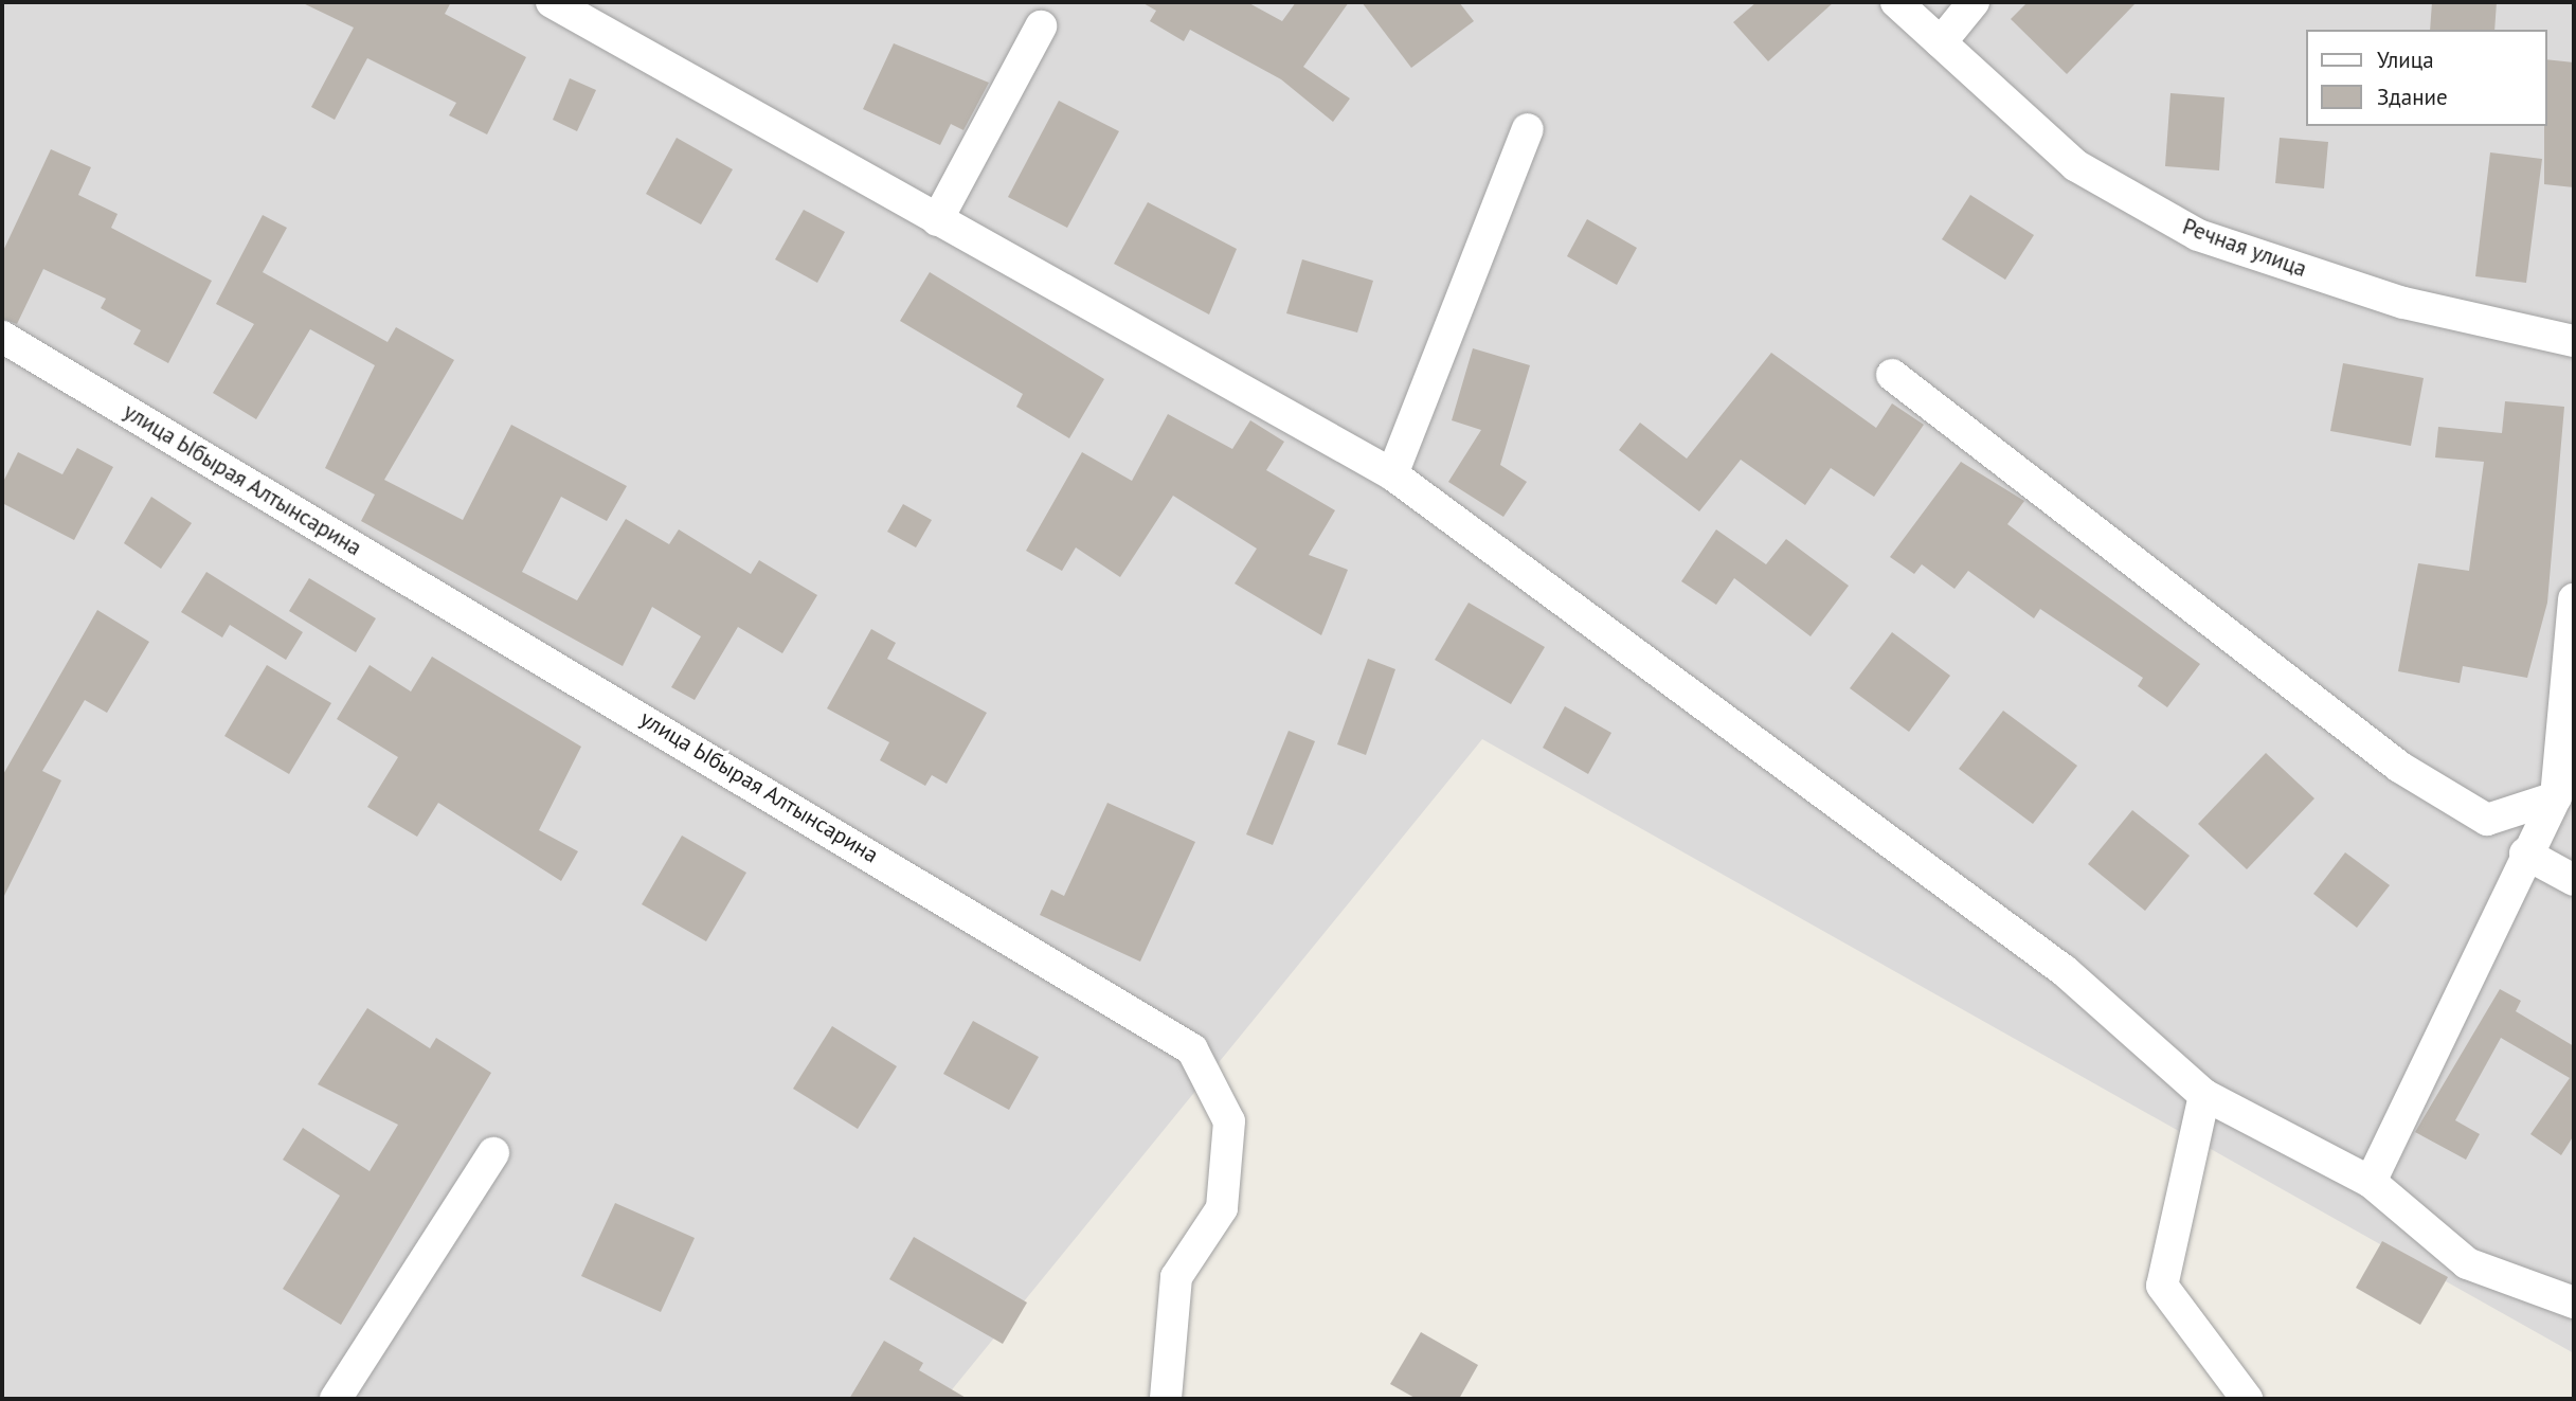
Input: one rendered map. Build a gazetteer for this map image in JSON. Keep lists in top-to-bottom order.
{
  "streets": {
    "street": ["Речная улица", "улица Ыбырая Алтынсарина"]
  },
  "legend": ["Улица", "Здание"]
}
